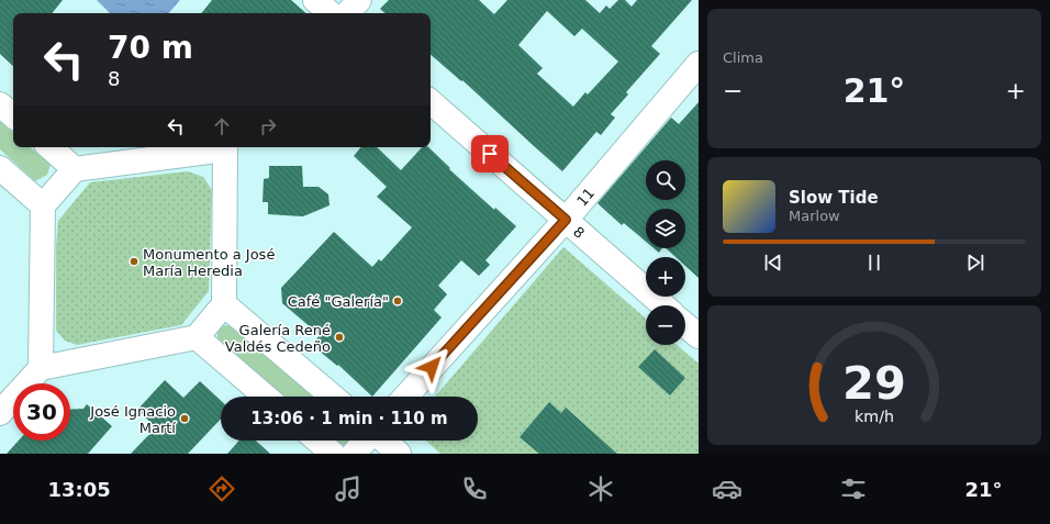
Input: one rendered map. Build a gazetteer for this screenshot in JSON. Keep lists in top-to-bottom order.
{
  "streets": {
    "main road": ["11", "8"]
  },
  "crossings": [
    ["11", "8"]
  ],
  "places": [
    "Monumento a José María Heredia",
    "Café \"Galería\"",
    "Galería René Valdés Cedeño",
    "José Ignacio Martí"
  ],
  "page": {
    "tile": "Clima",
    "turn": ["70 m", "8"],
    "heat": ["−", "21°", "+"],
    "map_buttons": ["+", "−"],
    "song": ["Slow Tide", "Marlow"],
    "limit": "30",
    "trip": "13:06 · 1 min · 110 m",
    "tabs": ["13:05", "21°"],
    "gauge": ["29", "km/h"]
  }
}
